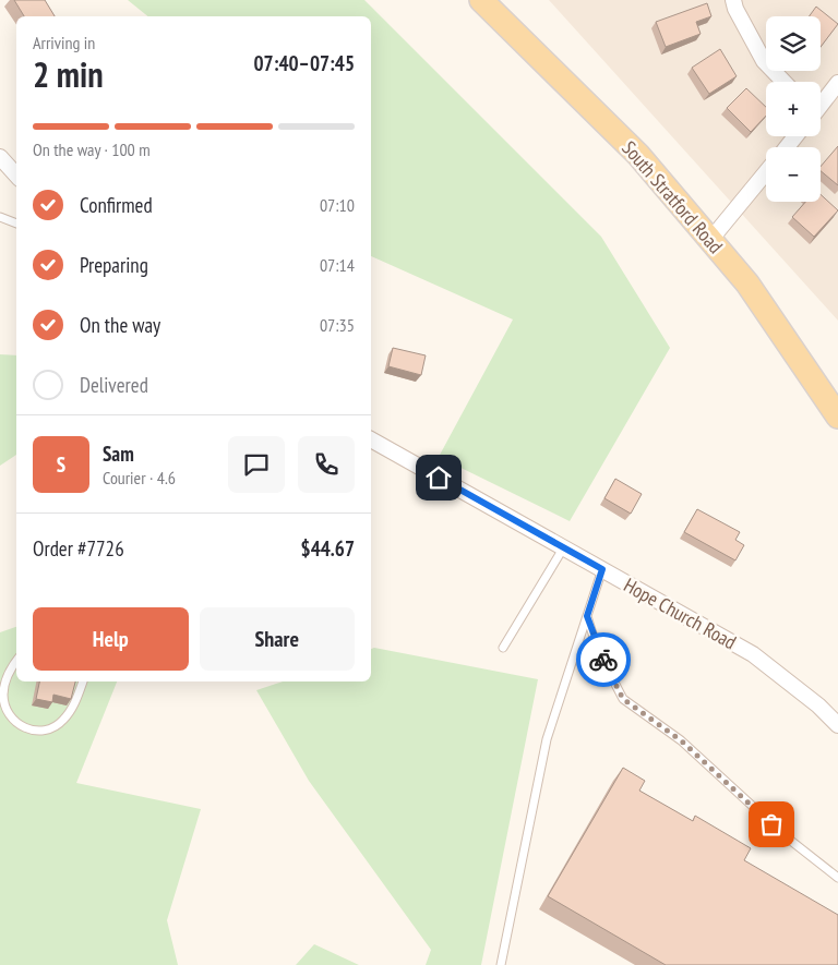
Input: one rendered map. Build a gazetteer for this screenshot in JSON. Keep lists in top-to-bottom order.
{
  "streets": {
    "main road": ["South Stratford Road"],
    "street": ["Hope Church Road"]
  },
  "page": {
    "map_buttons": ["+", "−"],
    "heading": ["2 min", "Arriving in", "07:40–07:45"],
    "panel": [
      "Sam",
      "Courier · 4.6",
      "Order #7726",
      "$44.67"
    ],
    "bar": "On the way · 100 m",
    "list": [
      ["Confirmed", "07:10"],
      ["Preparing", "07:14"],
      ["On the way", "07:35"],
      "Delivered"
    ],
    "round": "S",
    "buttons": ["Help", "Share"]
  }
}
